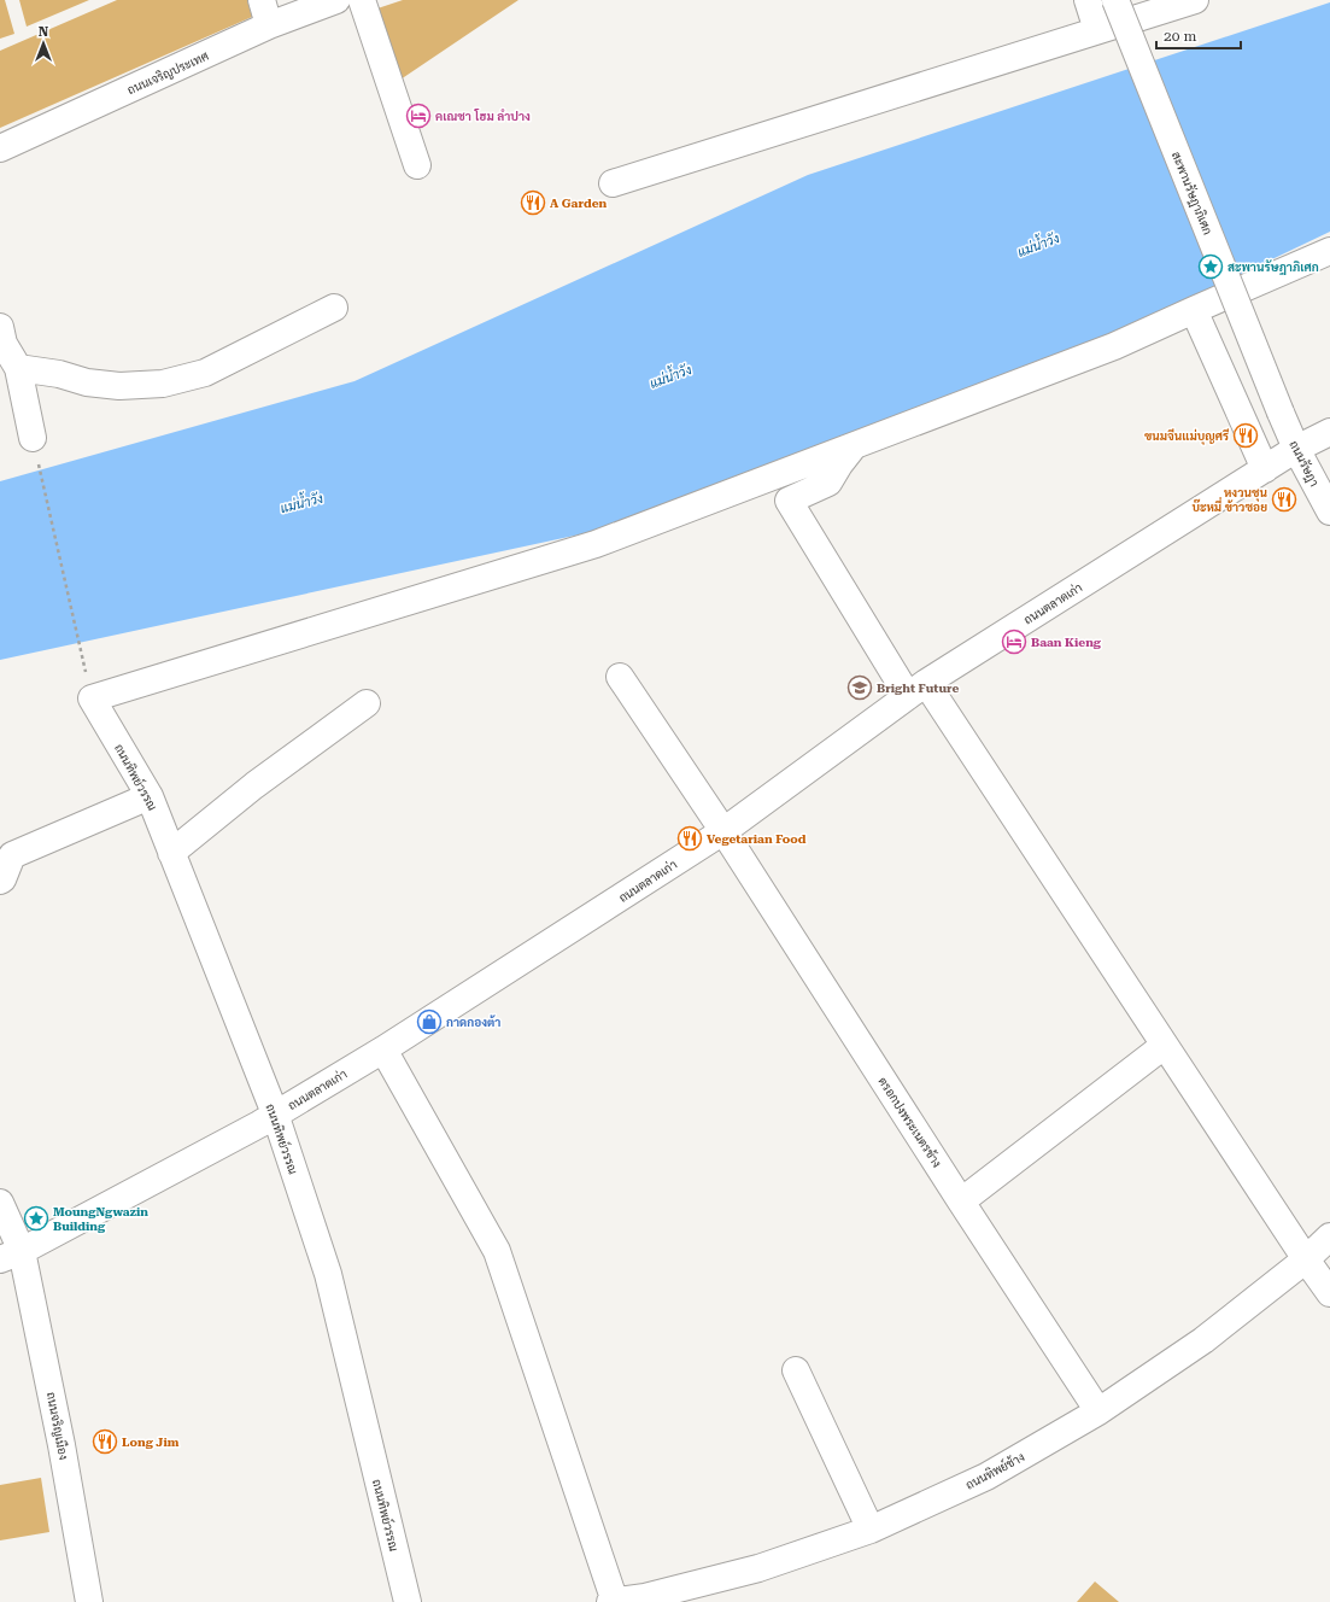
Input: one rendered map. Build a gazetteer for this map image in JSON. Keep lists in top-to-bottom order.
{
  "streets": {
    "street": [
      "ถนนเจริญประเทศ",
      "สะพานรัษฏาภิเศก",
      "ถนนรัษฎา",
      "ถนนตลาดเก่า",
      "ถนนทิพย์วรรณ",
      "ตรอกปงพระเนตรช้าง",
      "ถนนจริญเมือง",
      "ถนนทิพย์ช้าง"
    ]
  },
  "crossings": [
    ["สะพานรัษฏาภิเศก", "ถนนรัษฎา"],
    ["ถนนรัษฎา", "ถนนตลาดเก่า"],
    ["ถนนตลาดเก่า", "ถนนทิพย์วรรณ"],
    ["ถนนตลาดเก่า", "ตรอกปงพระเนตรช้าง"],
    ["ถนนตลาดเก่า", "ถนนจริญเมือง"],
    ["ตรอกปงพระเนตรช้าง", "ถนนทิพย์ช้าง"]
  ],
  "water": ["แม่น้ำวัง"],
  "places": {
    "hotel": ["คเณชา โฮม ลำปาง", "Baan Kieng"],
    "restaurant": [
      "A Garden",
      "ขนมจีนแม่บุญศรี",
      "หงวนชุน บ๊ะหมี่ ข้าวซอย",
      "Vegetarian Food",
      "Long Jim"
    ],
    "place": ["สะพานรัษฎาภิเศก", "MoungNgwazin Building"],
    "school or university": ["Bright Future"],
    "shop": ["กาดกองต้า"]
  },
  "scale_bar": "20 m",
  "north": "top"
}
